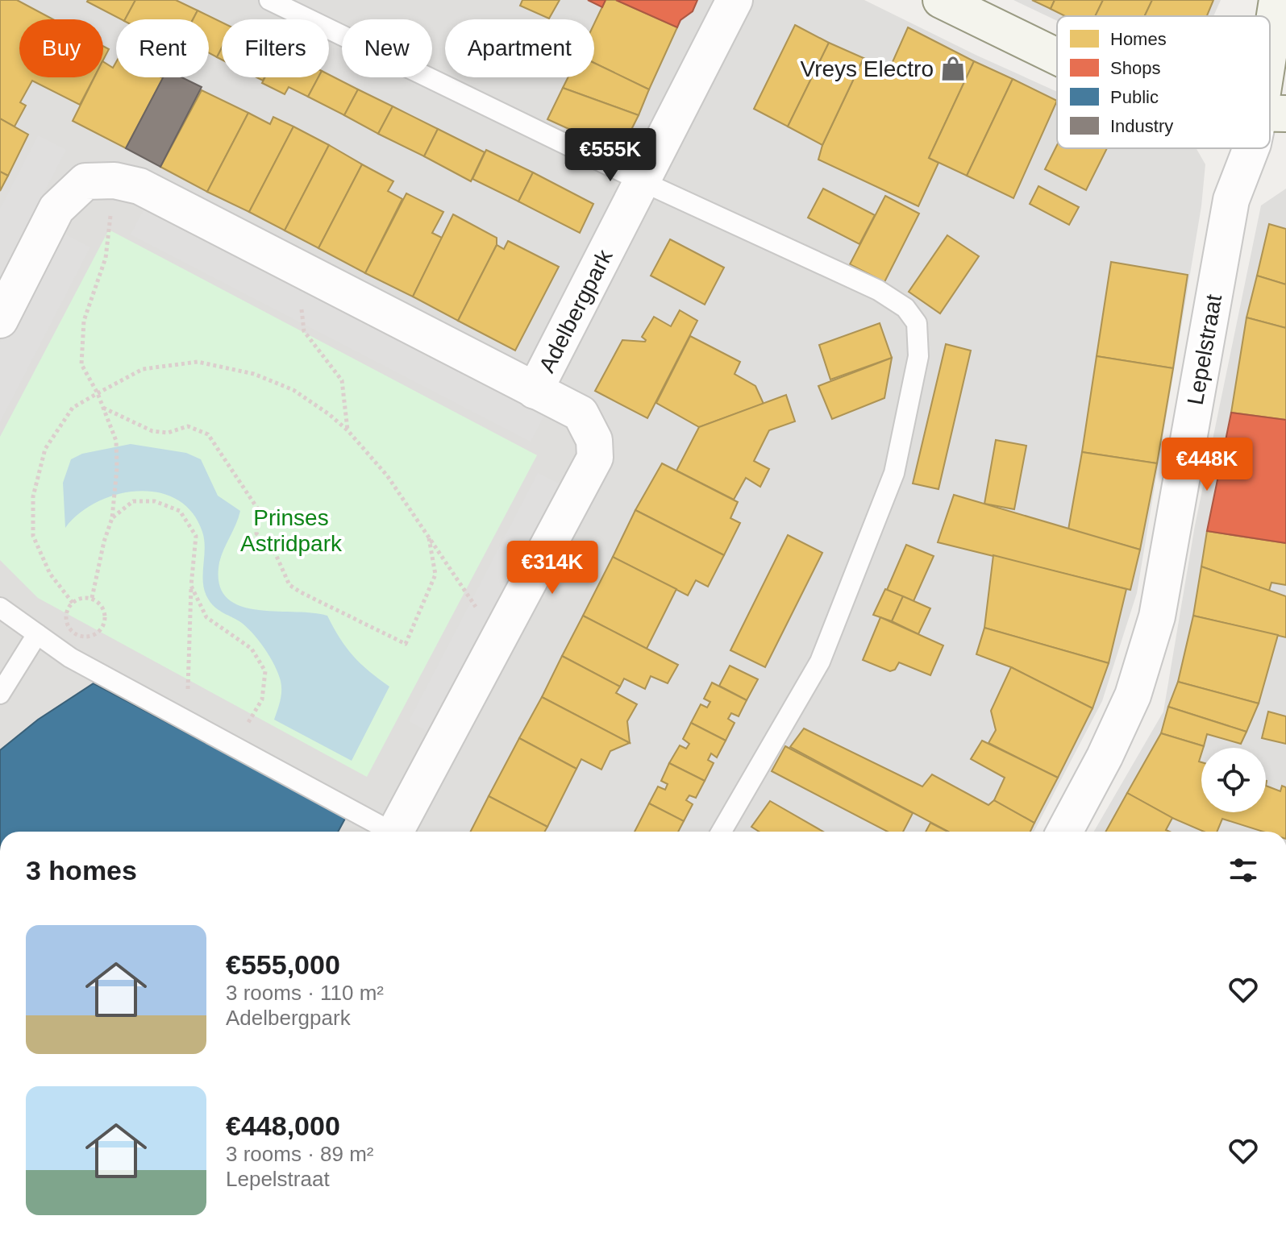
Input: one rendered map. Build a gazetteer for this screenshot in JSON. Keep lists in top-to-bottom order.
{
  "streets": {
    "main road": ["Lepelstraat"],
    "street": ["Adelbergpark"]
  },
  "parks": ["Prinses Astridpark"],
  "places": {
    "shop": ["Vreys Electro"]
  },
  "legend": [
    "Homes",
    "Shops",
    "Public",
    "Industry"
  ],
  "page": {
    "chip": [
      "Buy",
      "Rent",
      "Filters",
      "New",
      "Apartment"
    ],
    "price": ["€555K", "€448K", "€314K"],
    "heading": "3 homes",
    "list": [
      {
        "name": "€555,000",
        "note": "3 rooms · 110 m² · Adelbergpark"
      },
      {
        "name": "€448,000",
        "note": "3 rooms · 89 m² · Lepelstraat"
      }
    ]
  }
}
